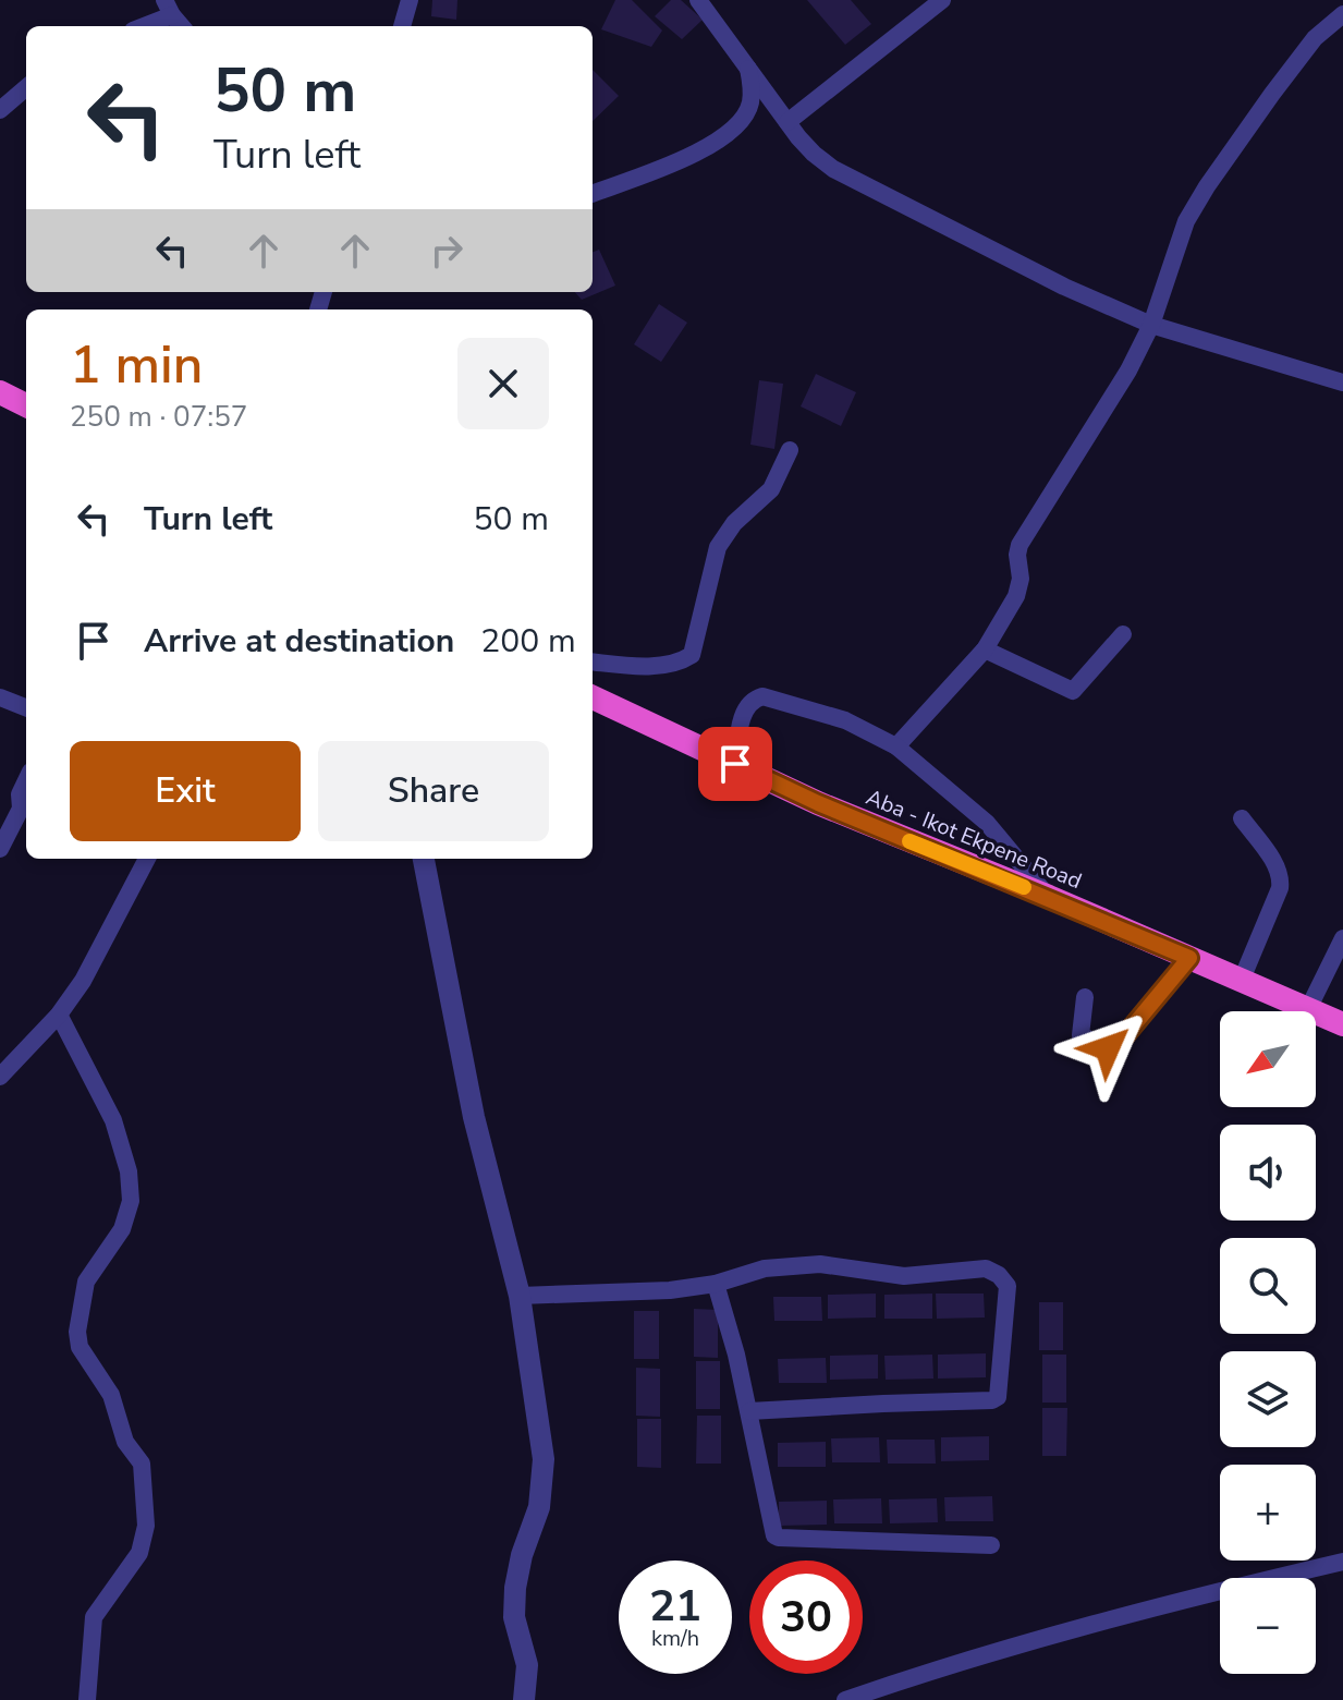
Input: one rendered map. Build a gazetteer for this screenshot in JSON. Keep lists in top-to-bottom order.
{
  "streets": {
    "highway": ["Aba - Ikot Ekpene Road"]
  },
  "north": "bottom left",
  "page": {
    "turn": ["50 m", "Turn left"],
    "heading": ["1 min", "250 m · 07:57"],
    "list": [
      {
        "name": "Turn left",
        "value": "50 m"
      },
      {
        "name": "Arrive at destination",
        "value": "200 m"
      }
    ],
    "buttons": ["Exit", "Share"],
    "map_buttons": ["+", "−"],
    "speed": "21 km/h",
    "limit": "30"
  }
}
